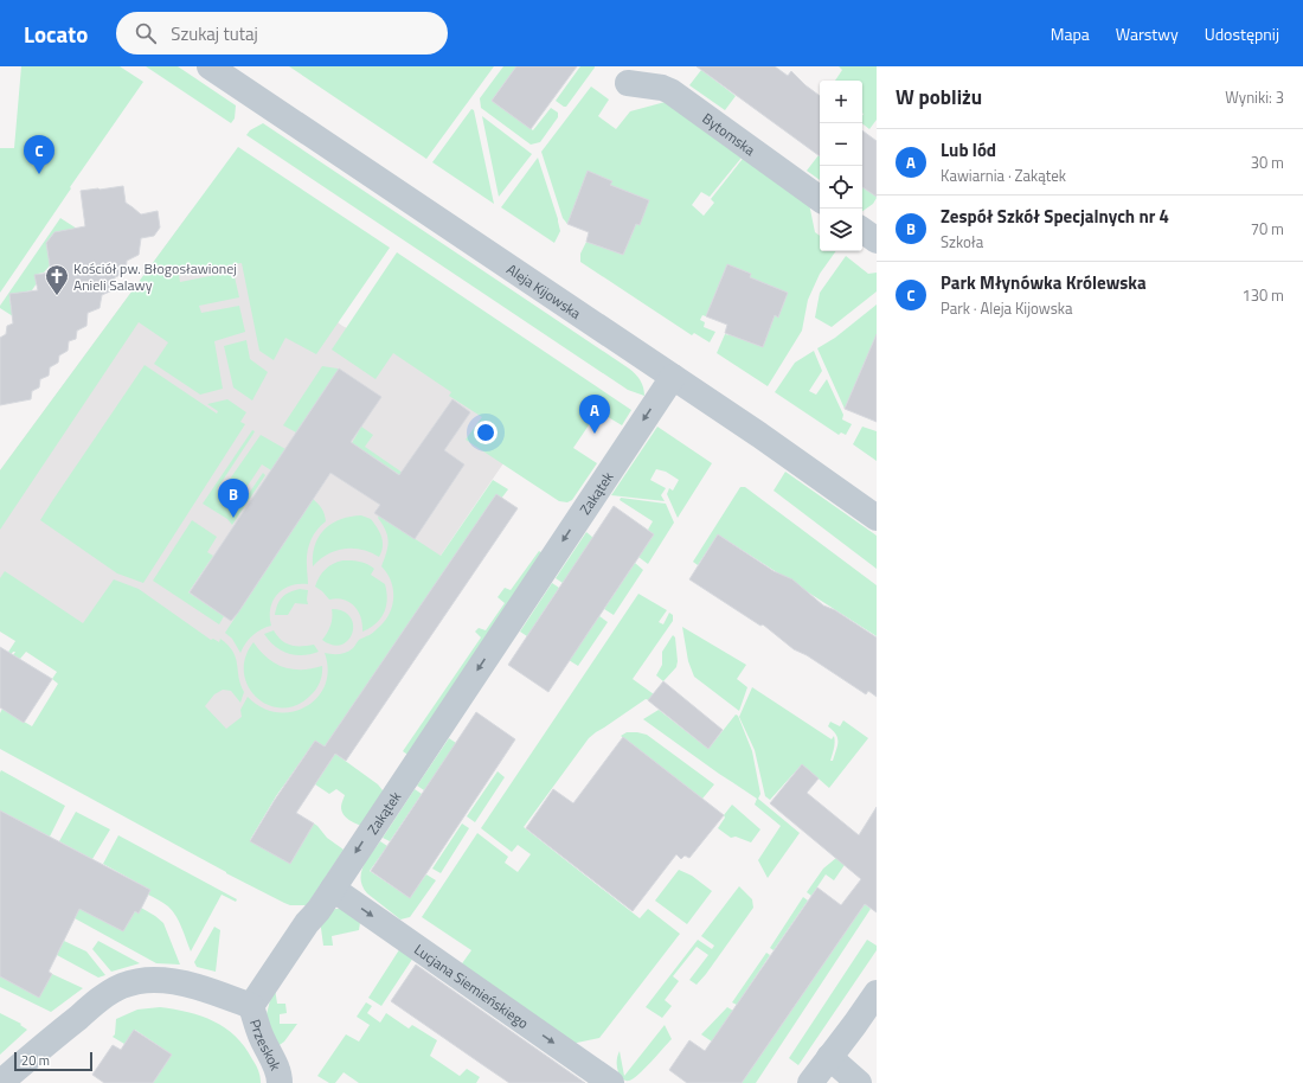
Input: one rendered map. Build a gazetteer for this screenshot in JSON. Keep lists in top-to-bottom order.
{
  "streets": {
    "street": [
      "Bytomska",
      "Aleja Kijowska",
      "Zakątek",
      "Lucjana Siemieńskiego",
      "Przeskok"
    ]
  },
  "crossings": [
    ["Aleja Kijowska", "Zakątek"],
    ["Zakątek", "Lucjana Siemieńskiego"],
    ["Zakątek", "Przeskok"]
  ],
  "one_way": ["Zakątek", "Lucjana Siemieńskiego"],
  "places": {
    "church": ["Kościół pw. Błogosławionej Anieli Salawy"]
  },
  "scale_bar": "20 m",
  "page": {
    "header": "Locato",
    "search": "Szukaj tutaj",
    "nav": ["Mapa", "Warstwy", "Udostępnij"],
    "heading": ["W pobliżu", "Wyniki: 3"],
    "map_buttons": ["+", "−"],
    "list": [
      {
        "mark": "A",
        "name": "Lub lód",
        "note": "Kawiarnia · Zakątek",
        "value": "30 m"
      },
      {
        "mark": "B",
        "name": "Zespół Szkół Specjalnych nr 4",
        "note": "Szkoła",
        "value": "70 m"
      },
      {
        "mark": "C",
        "name": "Park Młynówka Królewska",
        "note": "Park · Aleja Kijowska",
        "value": "130 m"
      }
    ],
    "pins": ["C", "A", "B"],
    "scale": "20 m"
  }
}
